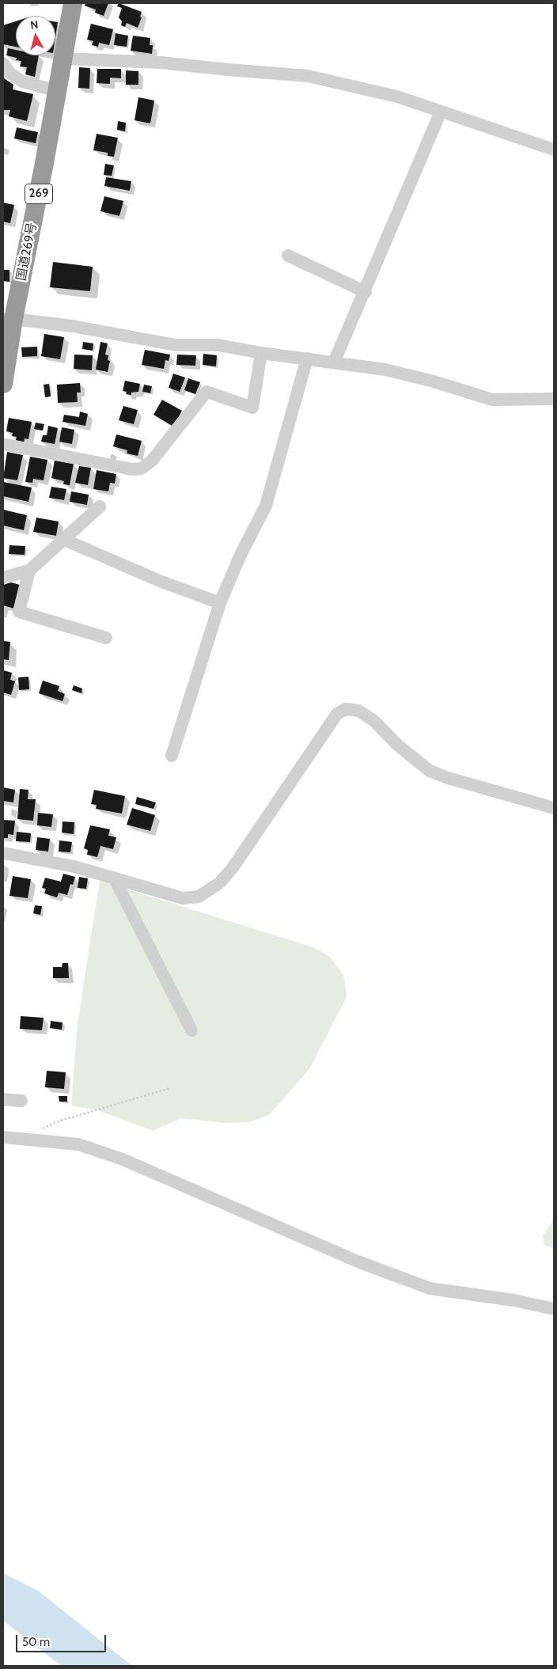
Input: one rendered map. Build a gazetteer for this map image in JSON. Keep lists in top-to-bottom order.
{
  "streets": {
    "highway": ["269", "国道269号"]
  },
  "scale_bar": "50 m",
  "north": "top"
}
